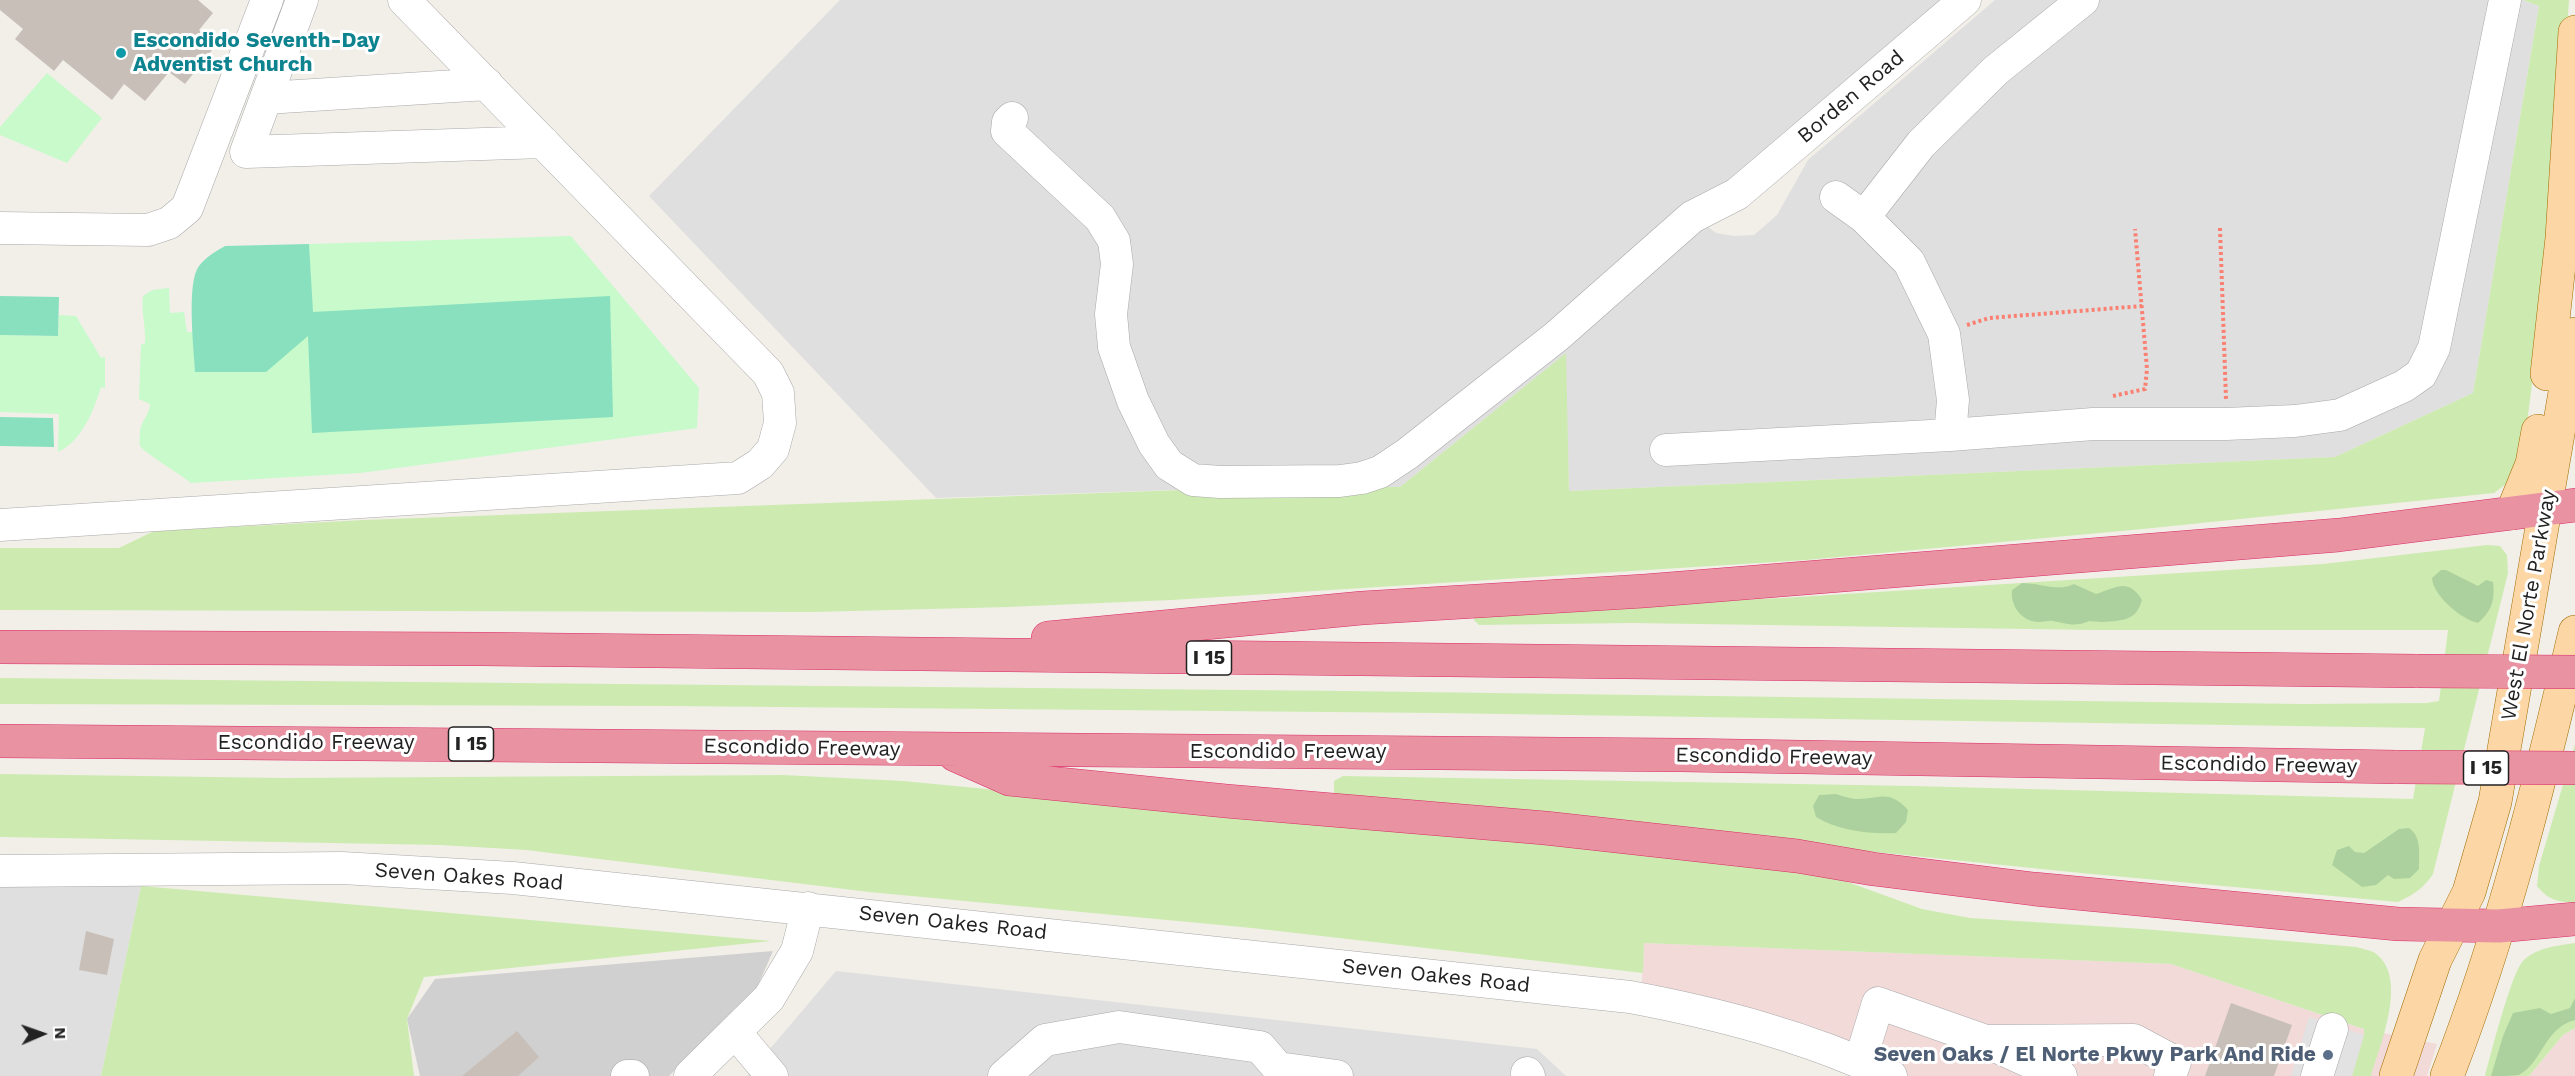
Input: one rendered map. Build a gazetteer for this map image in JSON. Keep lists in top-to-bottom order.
{
  "streets": {
    "highway": ["I 15", "Escondido Freeway"],
    "main road": ["West El Norte Parkway"],
    "street": ["Borden Road", "Seven Oakes Road"]
  },
  "places": ["Escondido Seventh-Day Adventist Church", "Seven Oaks / El Norte Pkwy Park And Ride"],
  "north": "right"
}
